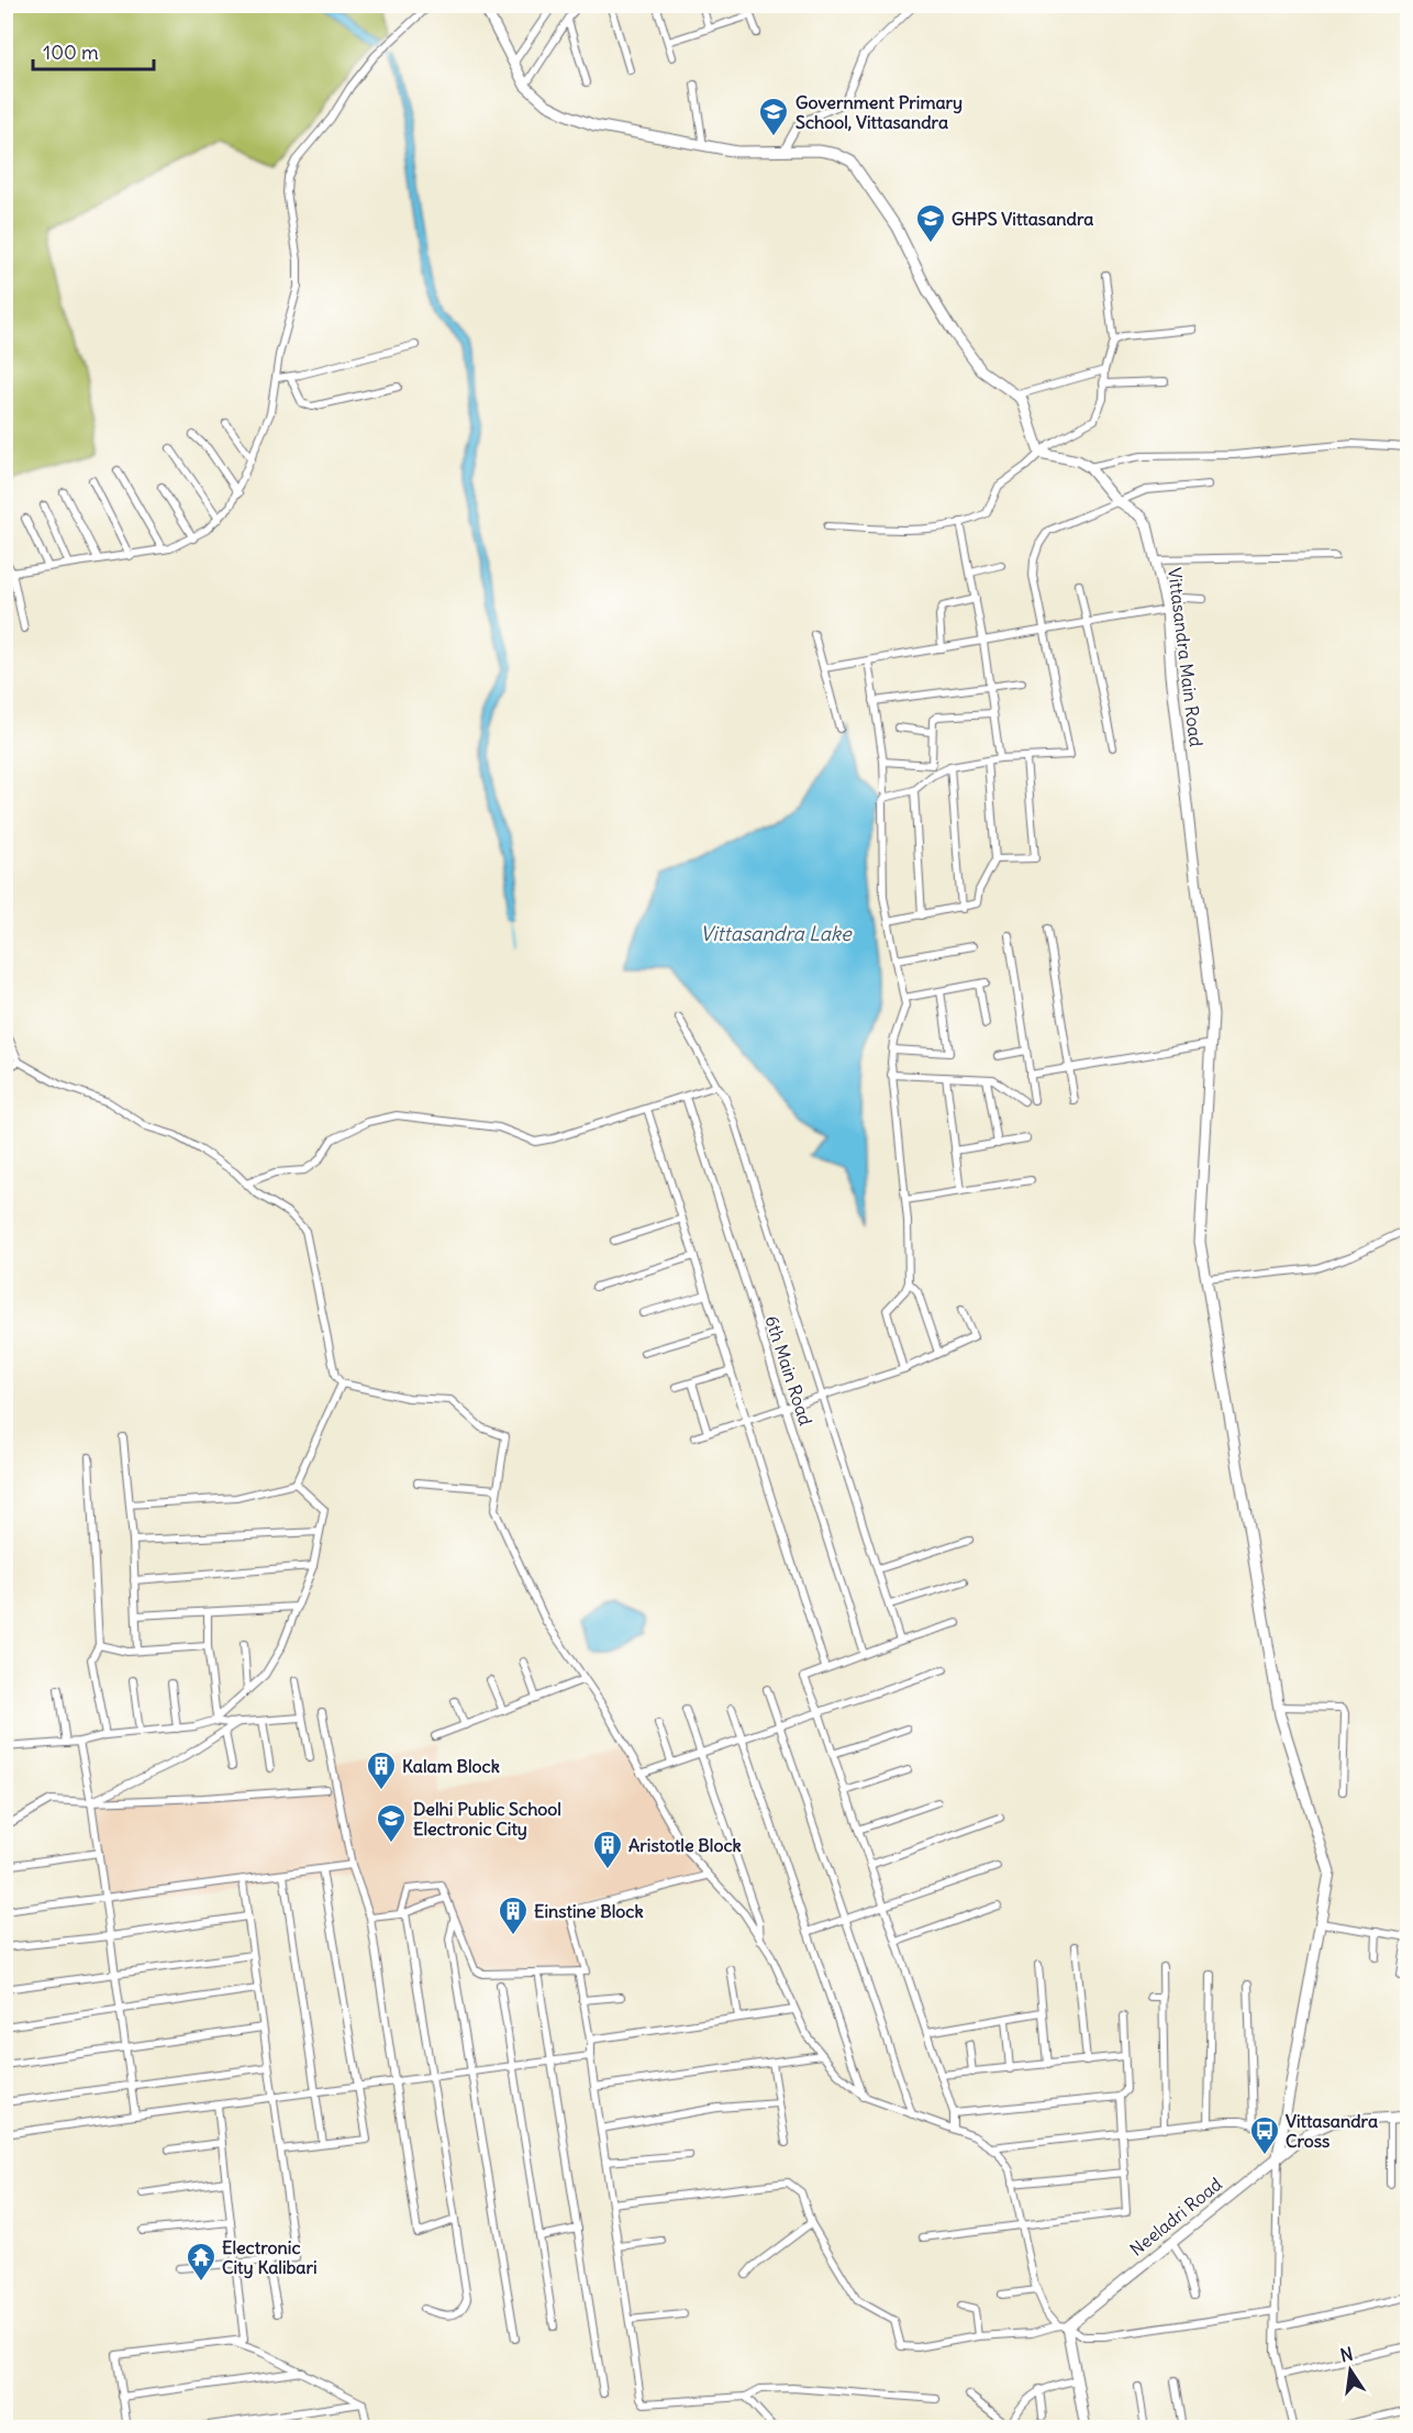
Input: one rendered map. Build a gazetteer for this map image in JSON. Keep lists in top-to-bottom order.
{
  "streets": {
    "street": ["Vittasandra Main Road", "6th Main Road", "Neeladri Road"]
  },
  "crossings": [
    ["Vittasandra Main Road", "Neeladri Road"]
  ],
  "water": ["Vittasandra Lake"],
  "places": {
    "school or university": ["Government Primary School, Vittasandra", "GHPS Vittasandra", "Delhi Public School Electronic City"],
    "building": ["Kalam Block", "Aristotle Block", "Einstine Block"],
    "bus stop": ["Vittasandra Cross"],
    "temple": ["Electronic City Kalibari"]
  },
  "scale_bar": "100 m",
  "north": "top"
}
